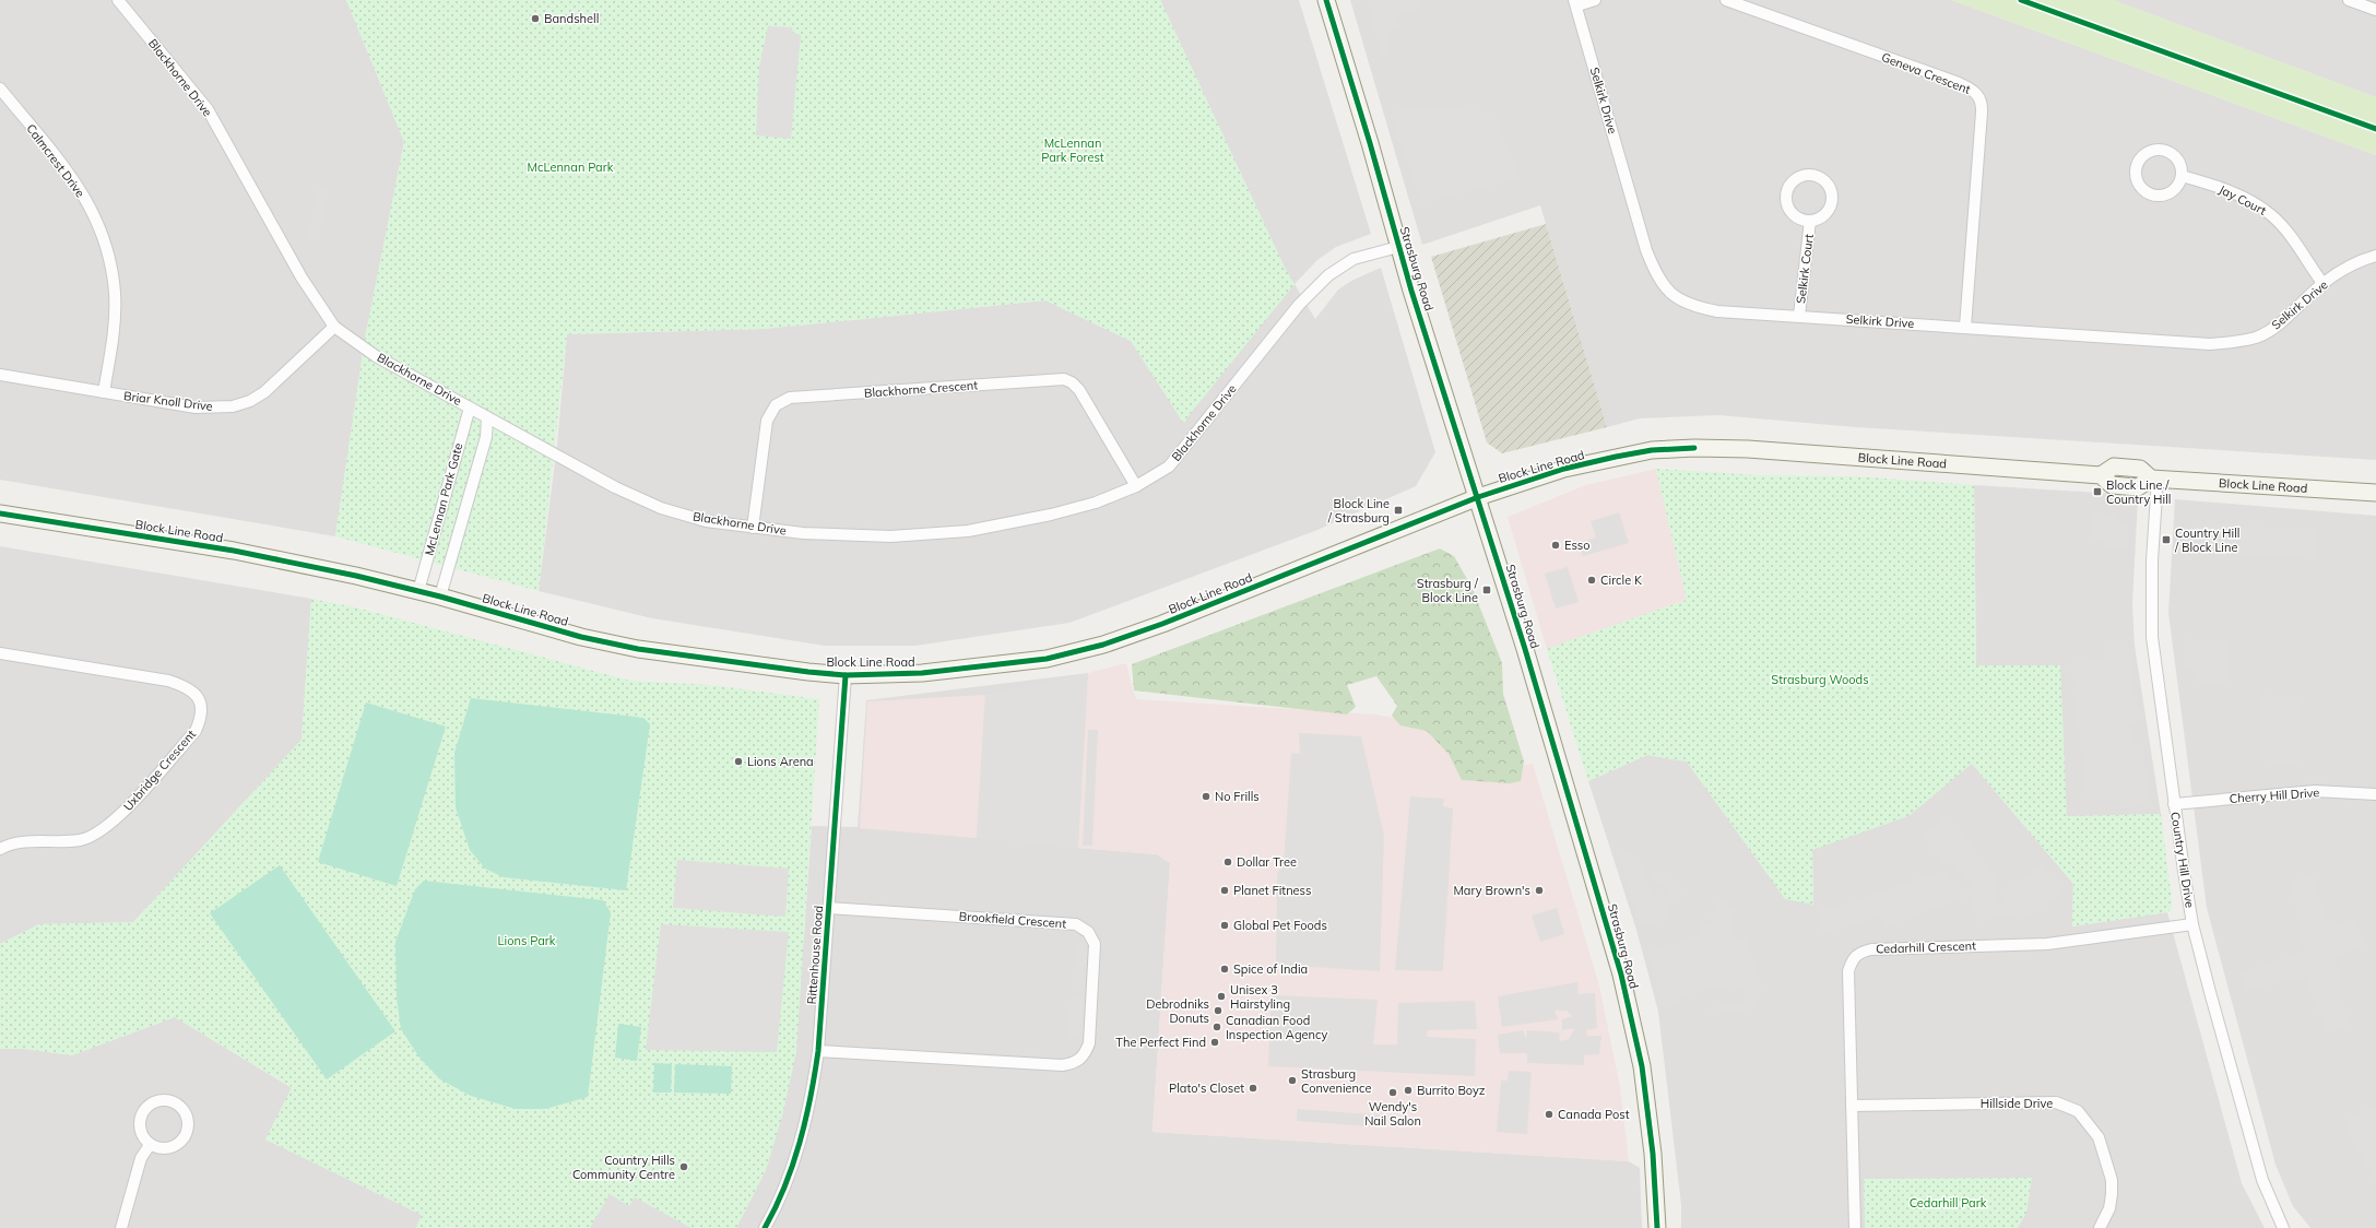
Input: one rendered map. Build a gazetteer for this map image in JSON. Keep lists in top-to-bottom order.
{
  "streets": {
    "street": [
      "Geneva Crescent",
      "Blackhorne Drive",
      "Selkirk Drive",
      "Calmcrest Drive",
      "Jay Court",
      "Strasburg Road",
      "Selkirk Court",
      "Blackhorne Crescent",
      "Briar Knoll Drive",
      "Block Line Road",
      "McLennan Park Gate",
      "Uxbridge Crescent",
      "Cherry Hill Drive",
      "Country Hill Drive",
      "Brookfield Crescent",
      "Cedarhill Crescent",
      "Rittenhouse Road",
      "Hillside Drive"
    ]
  },
  "crossings": [
    ["Geneva Crescent", "Selkirk Drive"],
    ["Blackhorne Drive", "Strasburg Road"],
    ["Blackhorne Drive", "Blackhorne Crescent"],
    ["Blackhorne Drive", "Briar Knoll Drive"],
    ["Blackhorne Drive", "McLennan Park Gate"],
    ["Selkirk Drive", "Jay Court"],
    ["Selkirk Drive", "Selkirk Court"],
    ["Calmcrest Drive", "Briar Knoll Drive"],
    ["Strasburg Road", "Block Line Road"],
    ["Block Line Road", "McLennan Park Gate"],
    ["Block Line Road", "Country Hill Drive"],
    ["Block Line Road", "Rittenhouse Road"],
    ["Cherry Hill Drive", "Country Hill Drive"],
    ["Country Hill Drive", "Cedarhill Crescent"],
    ["Brookfield Crescent", "Rittenhouse Road"],
    ["Cedarhill Crescent", "Hillside Drive"]
  ],
  "parks": [
    "McLennan Park Forest",
    "McLennan Park",
    "Strasburg Woods",
    "Lions Park",
    "Cedarhill Park"
  ],
  "places": {
    "other": [
      "Bandshell",
      "Esso",
      "Circle K",
      "Lions Arena",
      "No Frills",
      "Dollar Tree",
      "Planet Fitness",
      "Mary Brown's",
      "Global Pet Foods",
      "Spice of India",
      "Unisex 3 Hairstyling",
      "Debrodniks Donuts",
      "Canadian Food Inspection Agency",
      "The Perfect Find",
      "Strasburg Convenience",
      "Plato's Closet",
      "Burrito Boyz",
      "Wendy's Nail Salon",
      "Canada Post",
      "Country Hills Community Centre"
    ],
    "transit": [
      "Block Line / Country Hill",
      "Block Line / Strasburg",
      "Country Hill / Block Line",
      "Strasburg / Block Line"
    ]
  }
}
